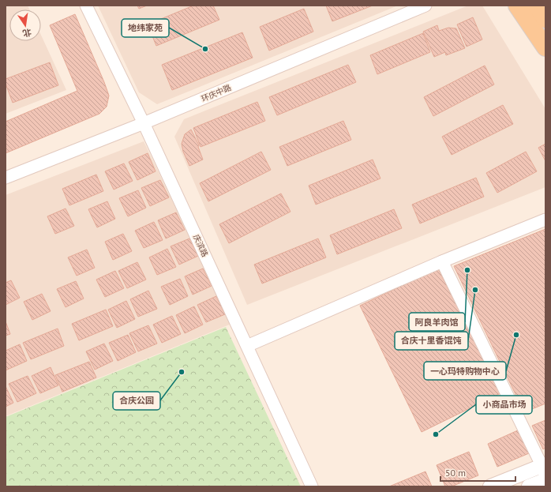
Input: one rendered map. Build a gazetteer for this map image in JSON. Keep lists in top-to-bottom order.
{
  "streets": {
    "street": ["环庆中路", "庆滨路"]
  },
  "crossings": [
    ["环庆中路", "庆滨路"]
  ],
  "places": [
    "地纬家苑",
    "阿良羊肉馆",
    "合庆十里香馄饨",
    "一心玛特购物中心",
    "合庆公园",
    "小商品市场"
  ],
  "scale_bar": "50 m",
  "north": "bottom"
}
